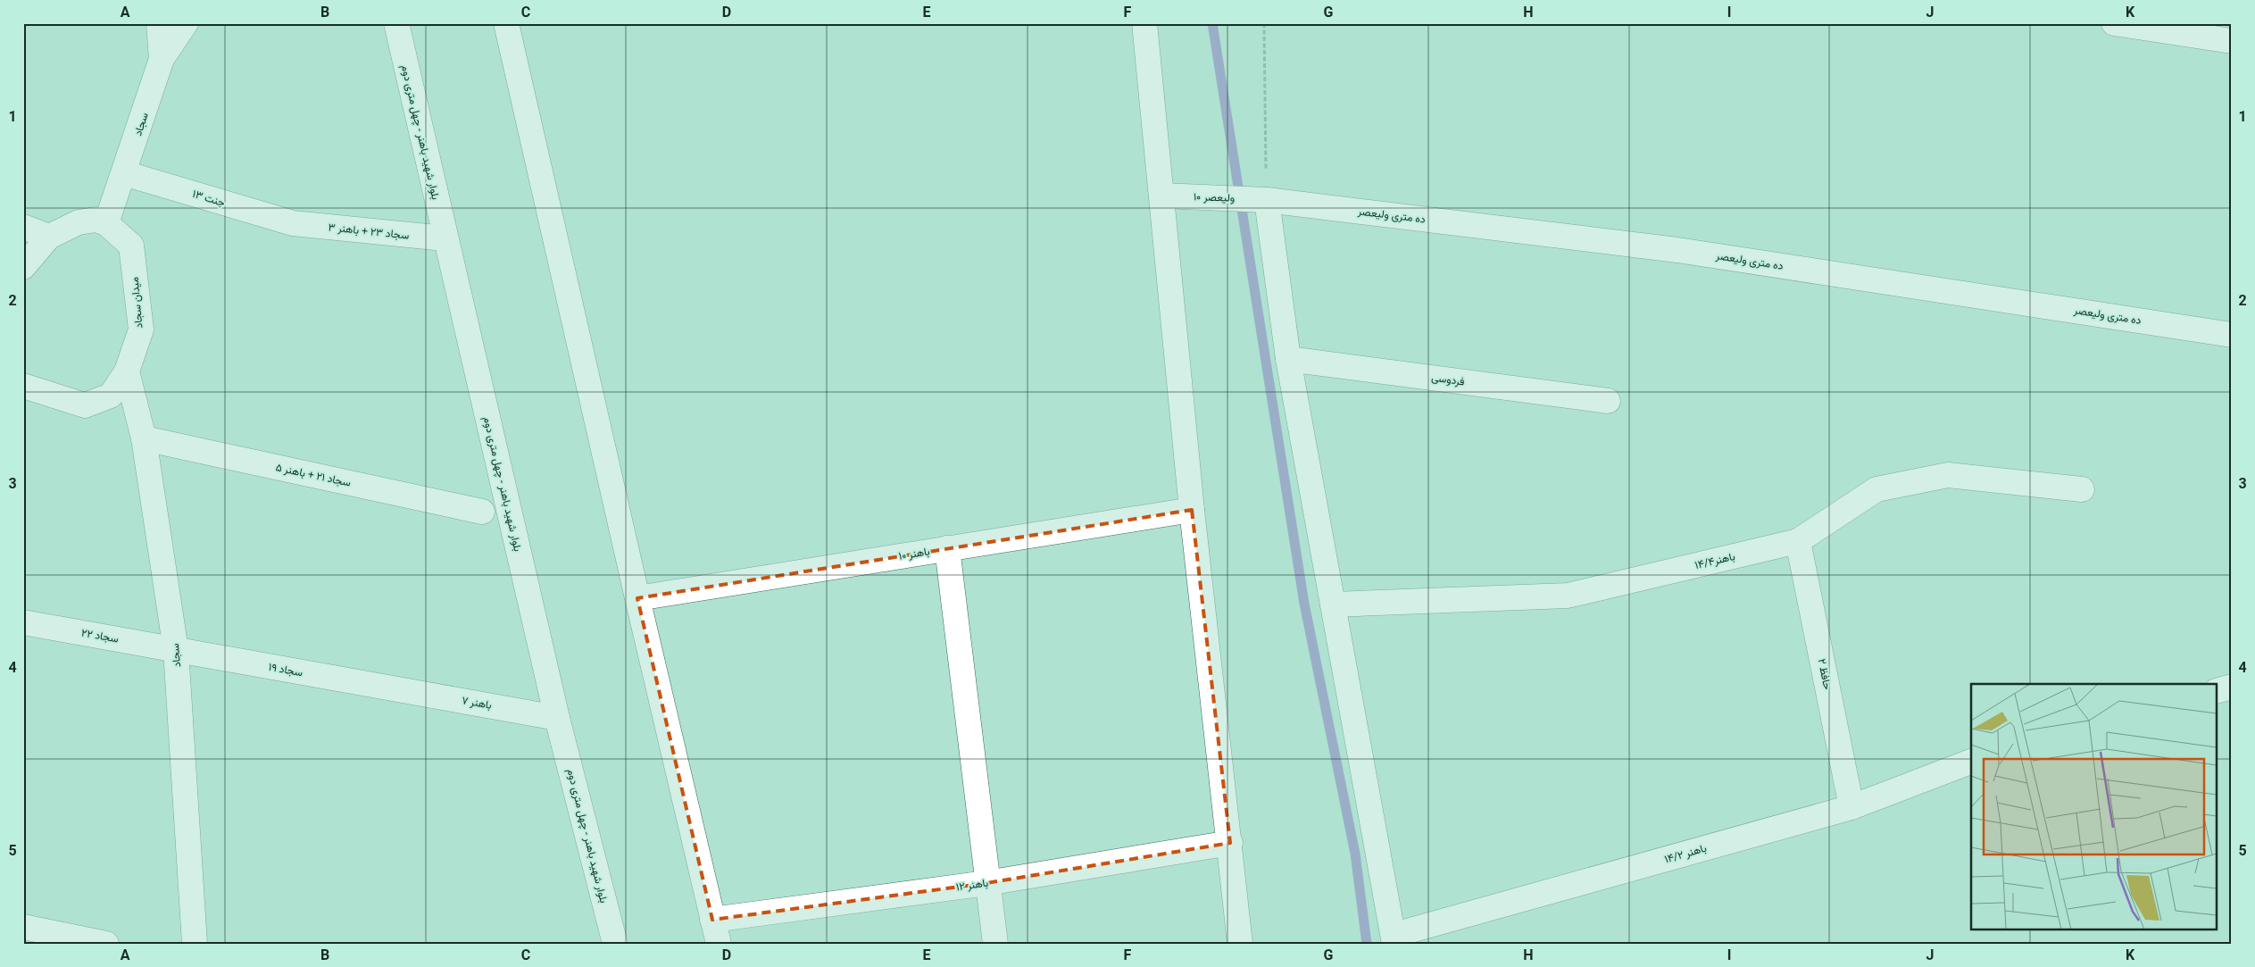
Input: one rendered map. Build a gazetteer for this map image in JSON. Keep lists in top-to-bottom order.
{
  "streets": {
    "street": [
      "سجاد",
      "بلوار شهید باهنر - چهل متری دوم",
      "ولیعصر ۱۰",
      "جنت ۱۳",
      "ده متری ولیعصر",
      "سجاد ۲۳ + باهنر ۳",
      "میدان سجاد",
      "فردوسی",
      "سجاد ۲۱ + باهنر ۵",
      "باهنر ۱۰",
      "باهنر۱۴/۴",
      "سجاد ۲۲",
      "سجاد ۱۹",
      "حافظ ۲",
      "باهنر ۷",
      "باهنر ۱۴/۲",
      "باهنر ۱۲"
    ]
  },
  "crossings": [
    ["سجاد", "جنت ۱۳"],
    ["سجاد", "میدان سجاد"],
    ["سجاد", "سجاد ۲۱ + باهنر ۵"],
    ["سجاد", "سجاد ۲۲"],
    ["سجاد", "سجاد ۱۹"],
    ["بلوار شهید باهنر - چهل متری دوم", "سجاد ۲۳ + باهنر ۳"],
    ["بلوار شهید باهنر - چهل متری دوم", "باهنر ۷"],
    ["ولیعصر ۱۰", "ده متری ولیعصر"],
    ["جنت ۱۳", "سجاد ۲۳ + باهنر ۳"],
    ["باهنر۱۴/۴", "حافظ ۲"],
    ["سجاد ۲۲", "سجاد ۱۹"],
    ["سجاد ۱۹", "باهنر ۷"],
    ["حافظ ۲", "باهنر ۱۴/۲"]
  ],
  "grid": {
    "columns": [
      "A",
      "B",
      "C",
      "D",
      "E",
      "F",
      "G",
      "H",
      "I",
      "J",
      "K"
    ],
    "rows": [
      "1",
      "2",
      "3",
      "4",
      "5"
    ]
  }
}
